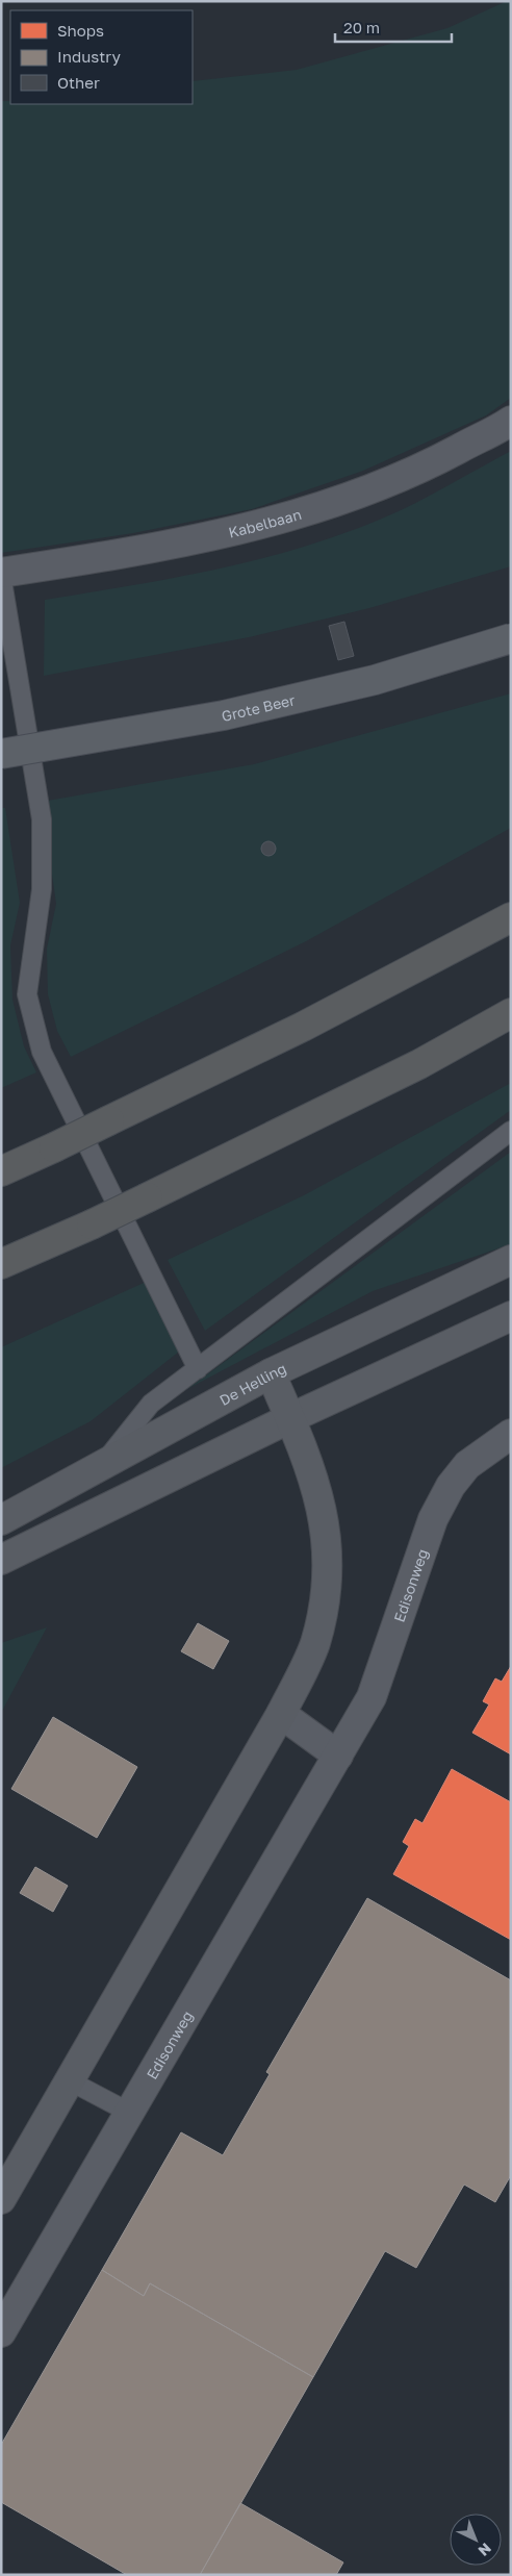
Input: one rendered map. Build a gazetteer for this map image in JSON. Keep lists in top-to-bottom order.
{
  "streets": {
    "main road": ["Grote Beer"],
    "street": ["Kabelbaan", "De Helling", "Edisonweg"]
  },
  "legend": ["Shops", "Industry", "Other"],
  "scale_bar": "20 m",
  "north": "bottom right"
}
